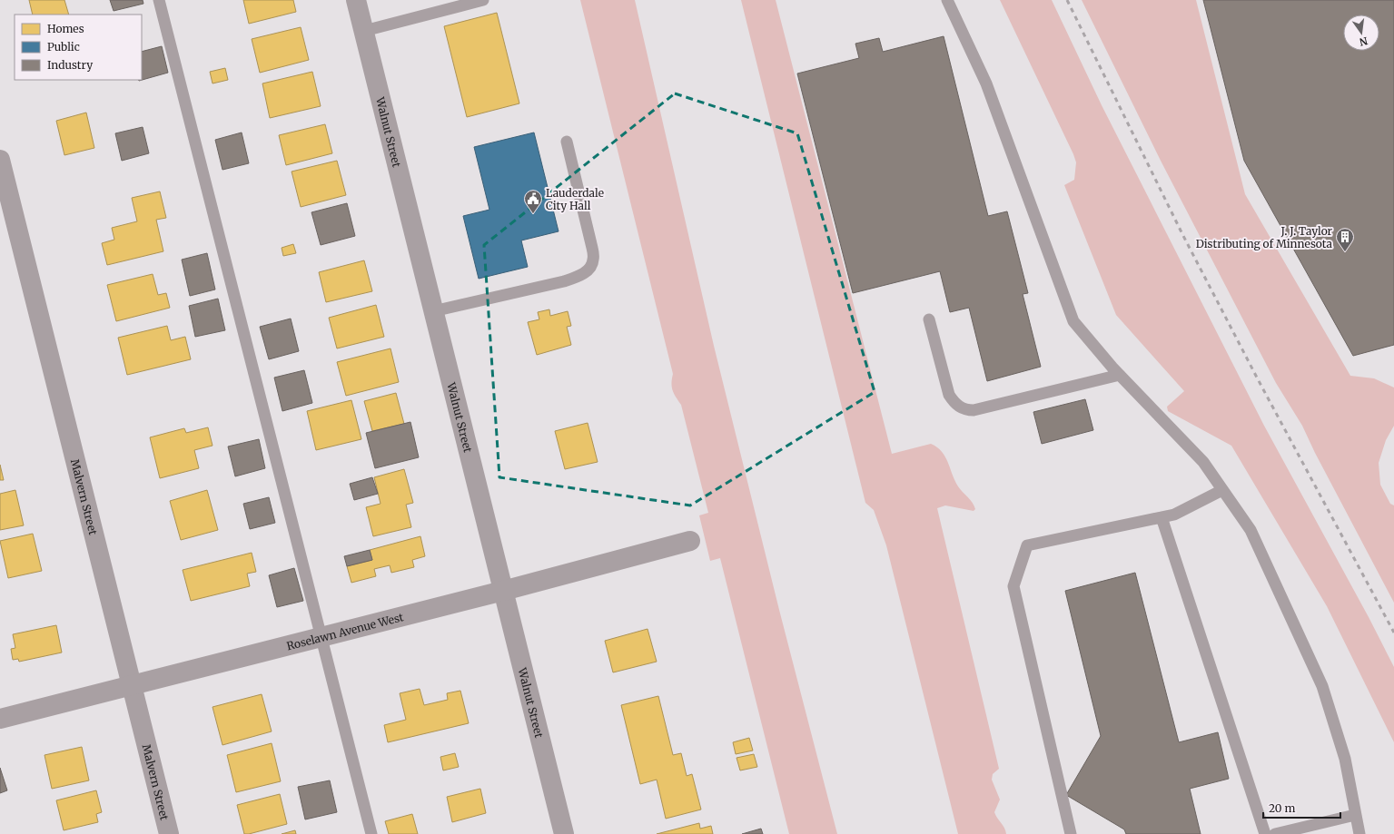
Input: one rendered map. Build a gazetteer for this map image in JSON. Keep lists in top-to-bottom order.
{
  "streets": {
    "street": ["Walnut Street", "Malvern Street", "Roselawn Avenue West"]
  },
  "crossings": [
    ["Walnut Street", "Roselawn Avenue West"],
    ["Malvern Street", "Roselawn Avenue West"]
  ],
  "places": {
    "public building": ["Lauderdale City Hall"],
    "building": ["J. J. Taylor Distributing of Minnesota"]
  },
  "legend": ["Homes", "Public", "Industry"],
  "scale_bar": "20 m",
  "north": "bottom"
}
